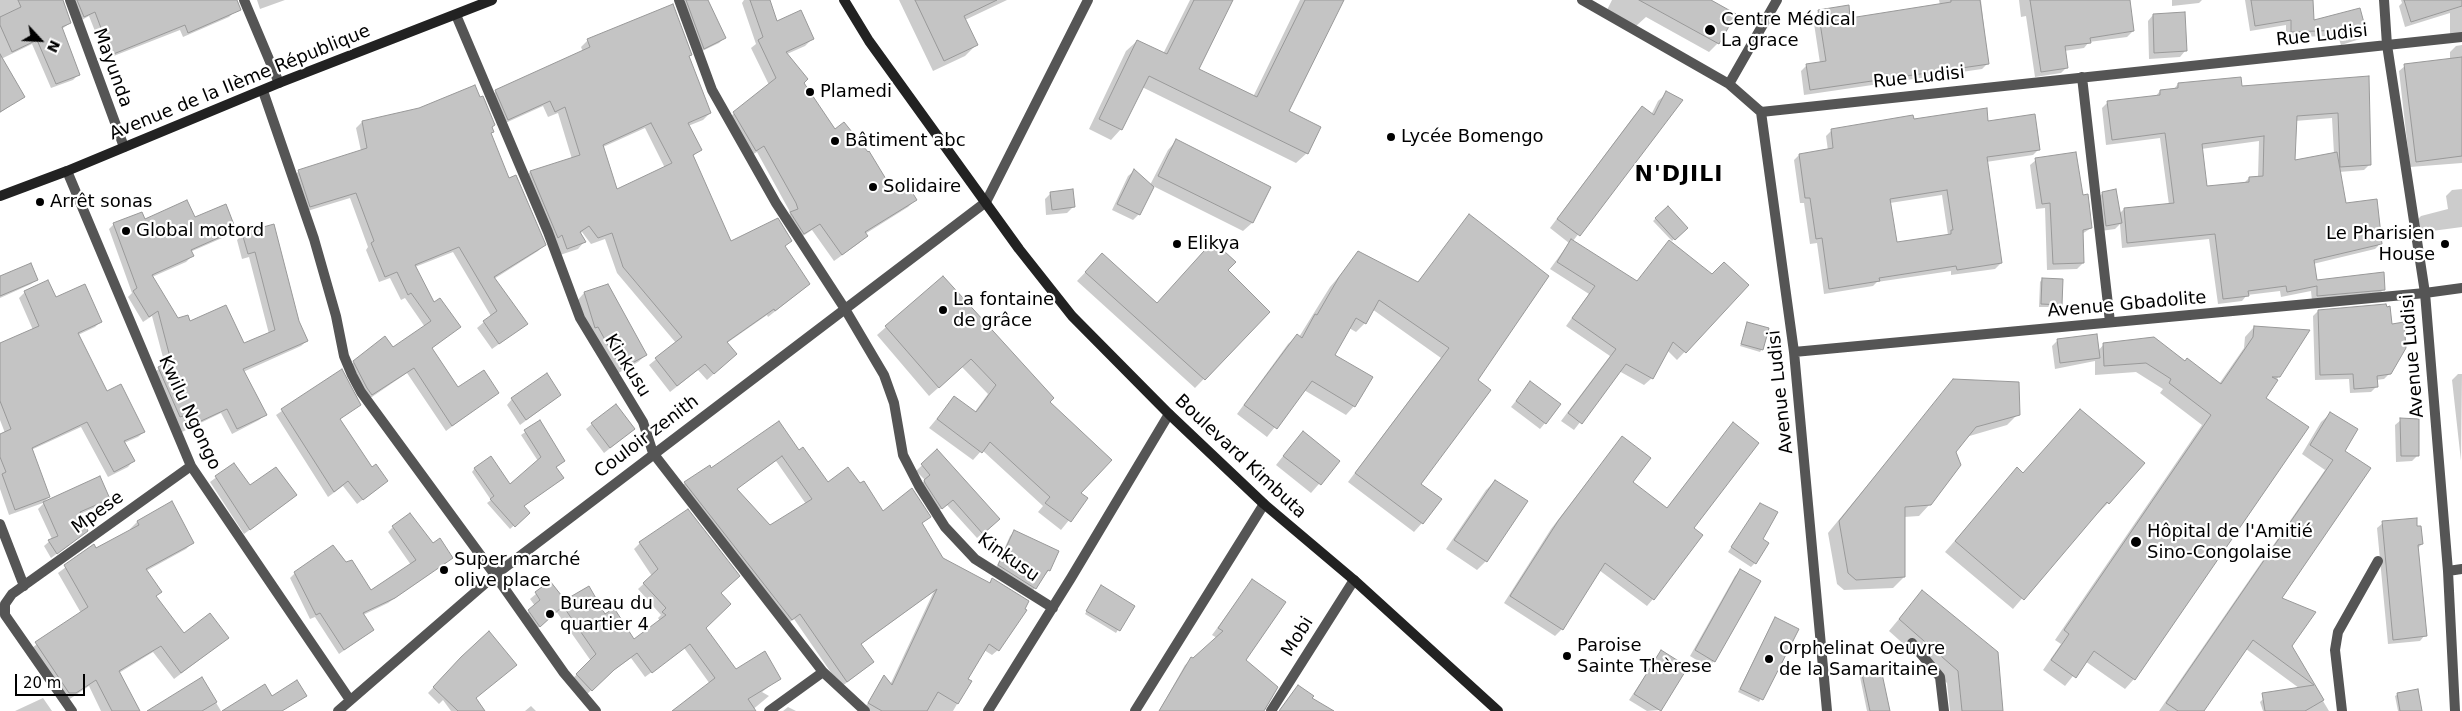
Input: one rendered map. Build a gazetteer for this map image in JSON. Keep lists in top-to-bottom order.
{
  "streets": {
    "street": [
      "Rue Ludisi",
      "Mayunda",
      "Avenue de la IIème République",
      "Avenue Gbadolite",
      "Avenue Ludisi",
      "Kinkusu",
      "Kwilu Ngongo",
      "Couloir zenith",
      "Boulevard Kimbuta",
      "Mpese",
      "Mobi"
    ]
  },
  "crossings": [
    ["Rue Ludisi", "Avenue Ludisi"],
    ["Mayunda", "Avenue de la IIème République"],
    ["Avenue de la IIème République", "Kinkusu"],
    ["Avenue de la IIème République", "Kwilu Ngongo"],
    ["Avenue Gbadolite", "Avenue Ludisi"],
    ["Kinkusu", "Couloir zenith"],
    ["Kwilu Ngongo", "Couloir zenith"],
    ["Kwilu Ngongo", "Mpese"],
    ["Couloir zenith", "Boulevard Kimbuta"],
    ["Boulevard Kimbuta", "Mobi"]
  ],
  "districts": ["N'DJILI"],
  "places": [
    "Centre Médical La grace",
    "Plamedi",
    "Lycée Bomengo",
    "Bâtiment abc",
    "Solidaire",
    "Arrêt sonas",
    "Global motord",
    "Elikya",
    "Le Pharisien House",
    "La fontaine de grâce",
    "Hôpital de l'Amitié Sino-Congolaise",
    "Super marché olive place",
    "Bureau du quartier 4",
    "Paroise Sainte Thèrese",
    "Orphelinat Oeuvre de la Samaritaine"
  ],
  "scale_bar": "20 m",
  "north": "bottom right"
}
